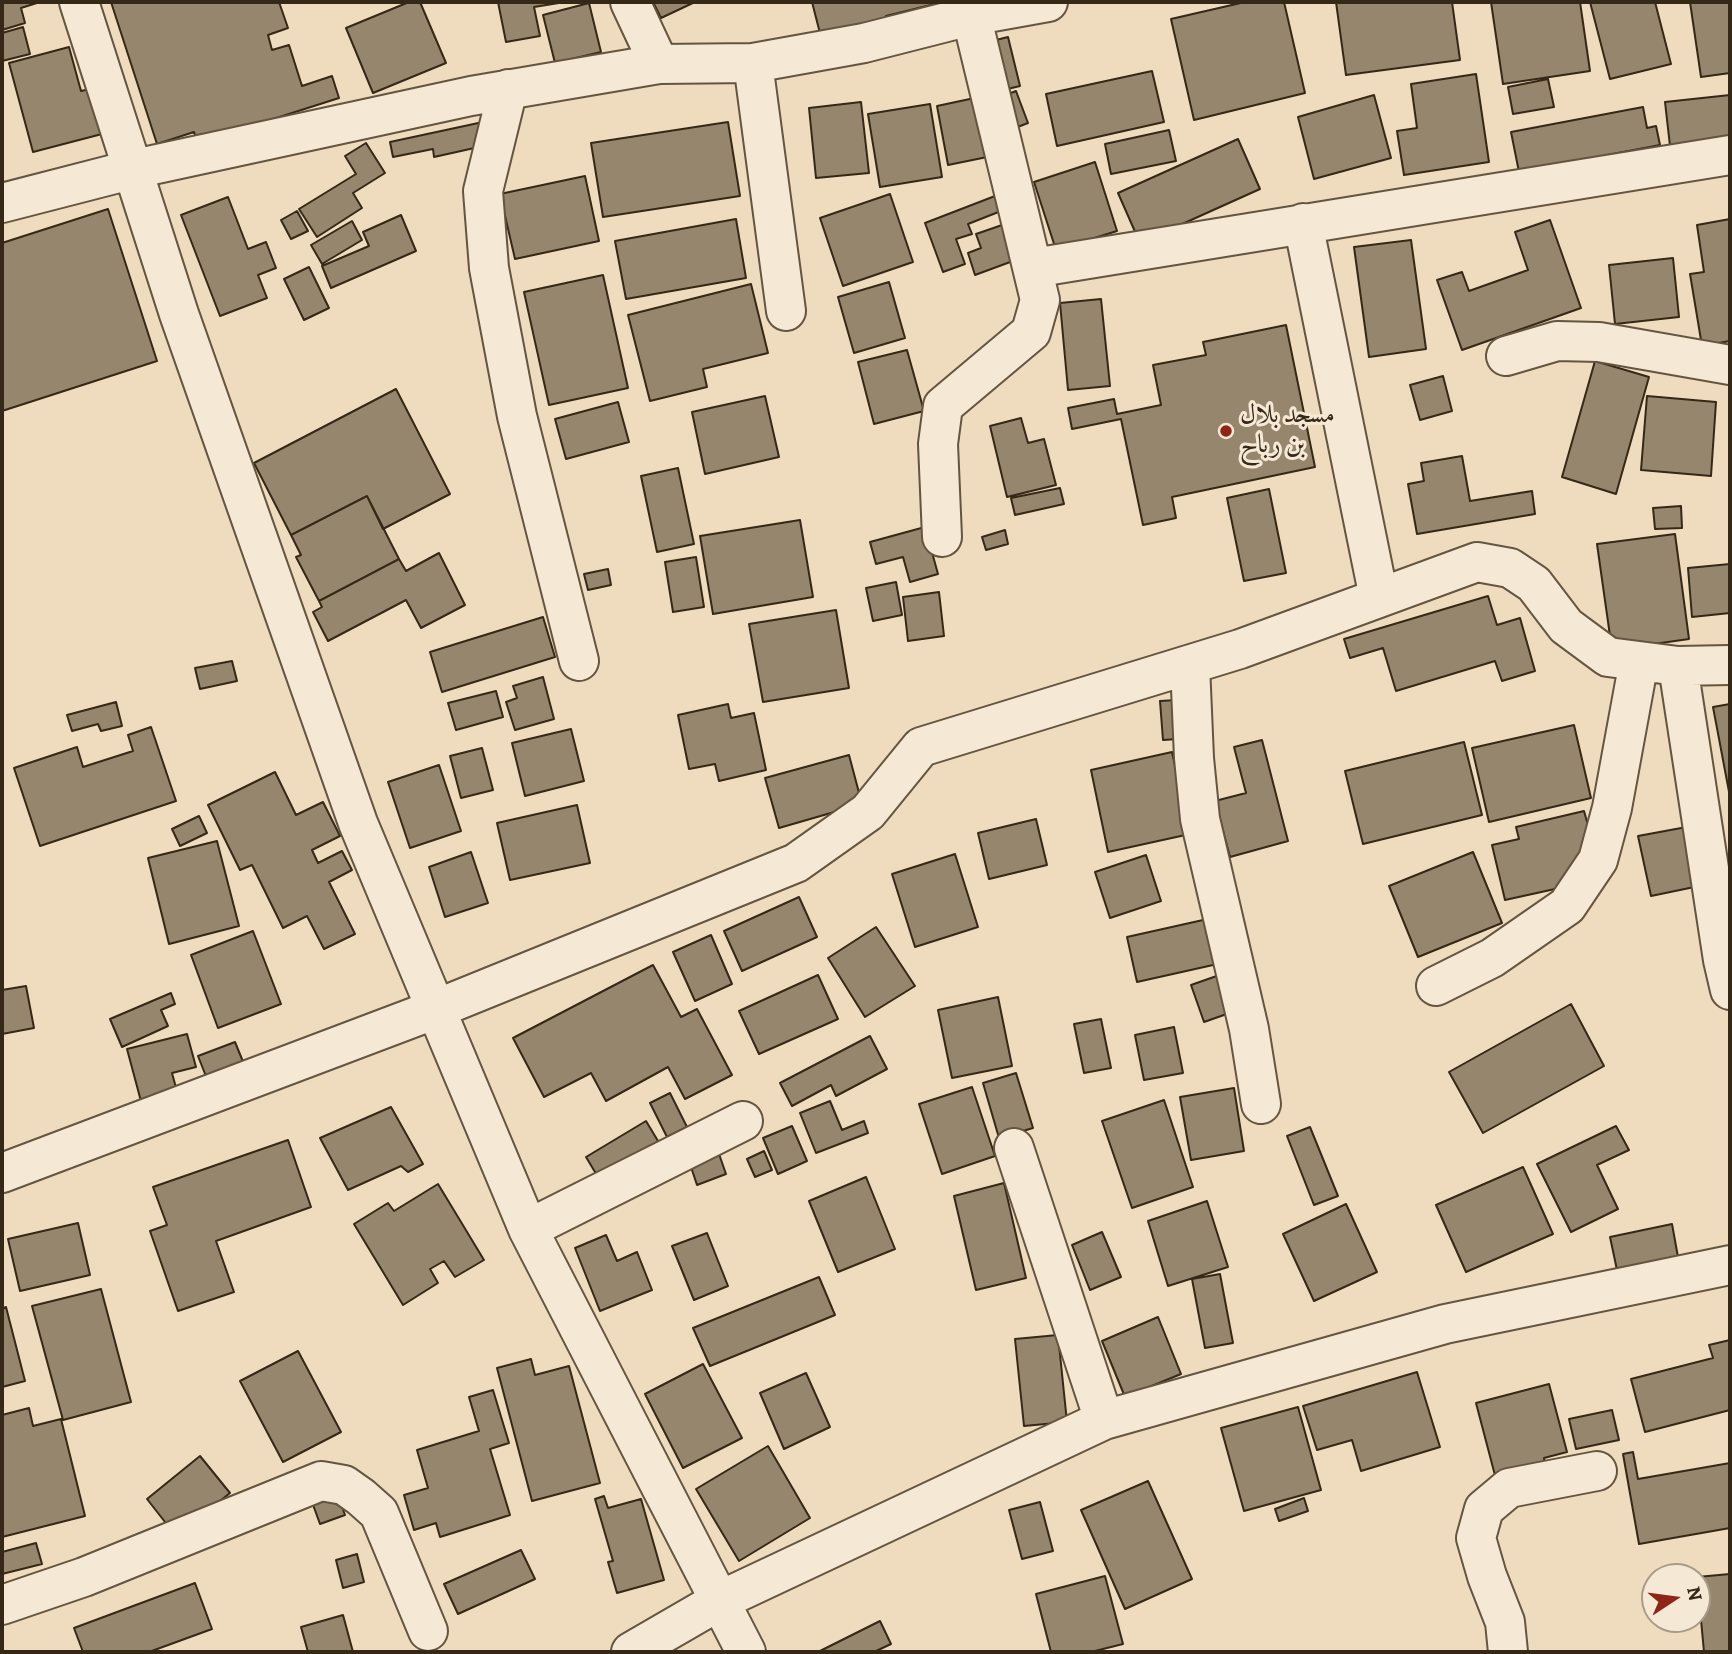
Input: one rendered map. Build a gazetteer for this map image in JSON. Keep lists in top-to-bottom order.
{
  "places": ["مسجد بلال بن رباح"],
  "north": "right"
}
